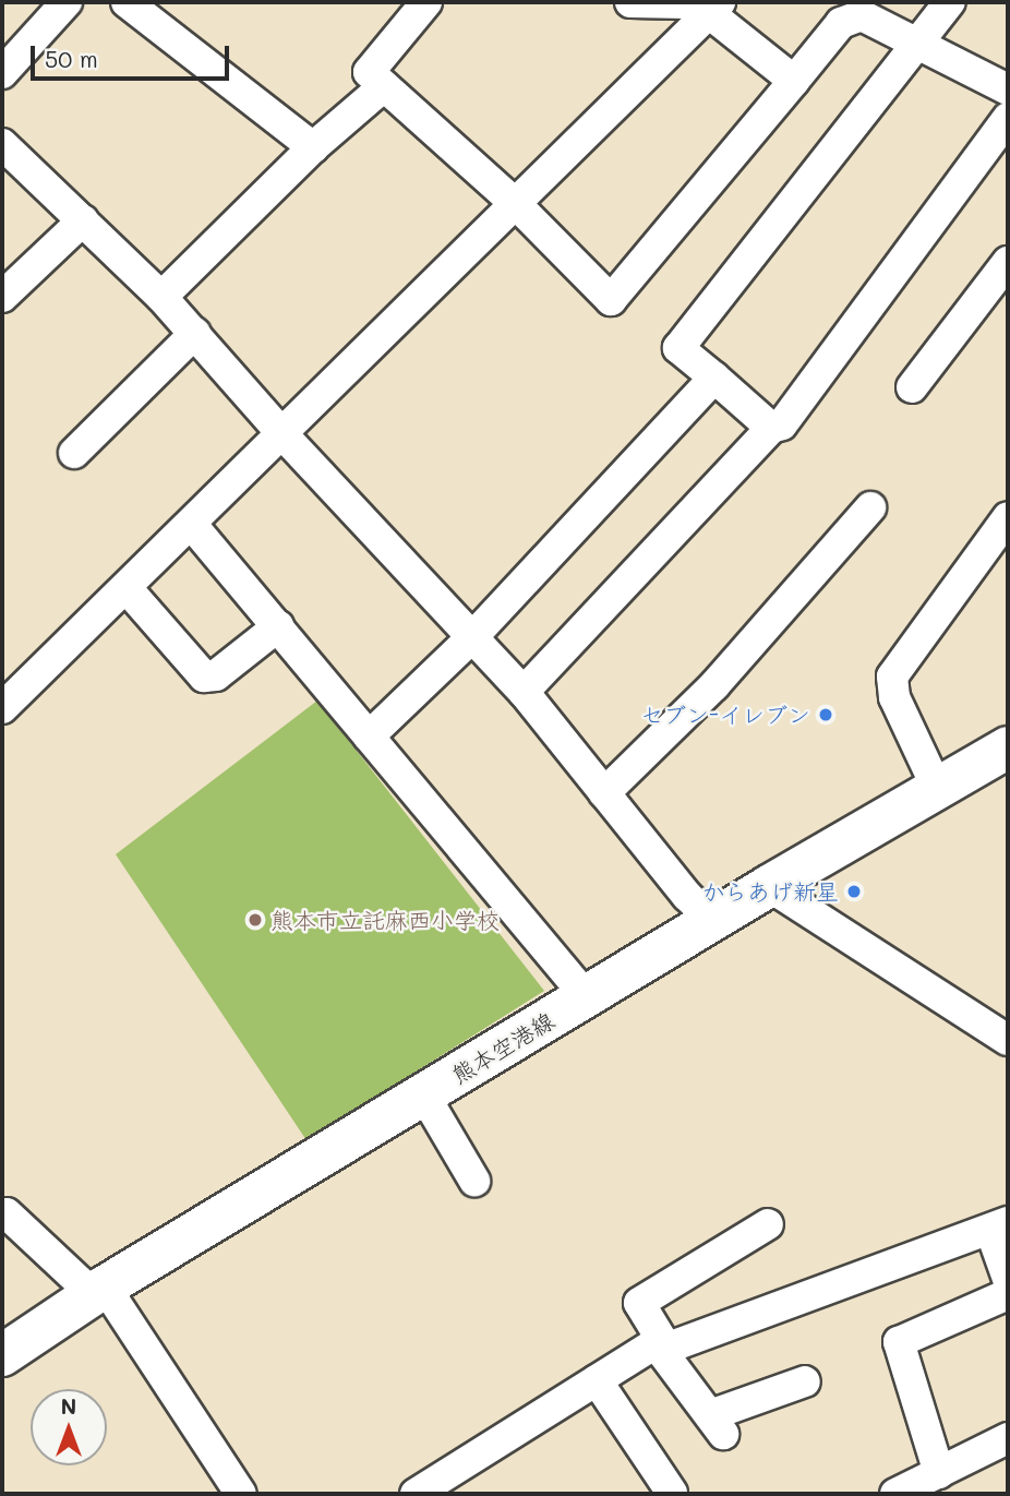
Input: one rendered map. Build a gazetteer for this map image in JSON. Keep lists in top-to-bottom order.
{
  "streets": {
    "main road": ["熊本空港線"]
  },
  "places": ["セブン-イレブン", "からあげ新星", "熊本市立託麻西小学校"],
  "scale_bar": "50 m",
  "north": "top"
}
